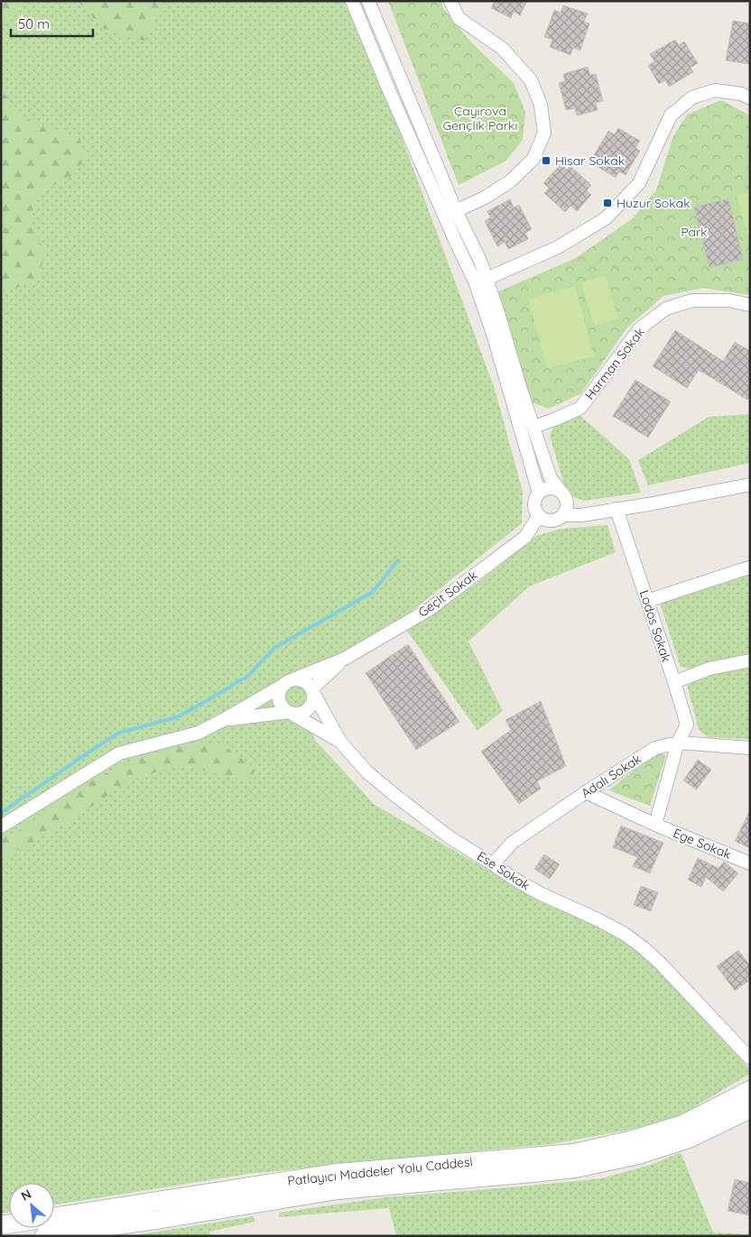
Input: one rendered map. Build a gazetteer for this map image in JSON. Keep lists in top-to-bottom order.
{
  "streets": {
    "main road": ["Patlayıcı Maddeler Yolu Caddesi"],
    "street": [
      "Harman Sokak",
      "Geçit Sokak",
      "Lodos Sokak",
      "Adalı Sokak",
      "Ege Sokak",
      "Ese Sokak"
    ]
  },
  "crossings": [
    ["Lodos Sokak", "Adalı Sokak"],
    ["Adalı Sokak", "Ege Sokak"],
    ["Adalı Sokak", "Ese Sokak"]
  ],
  "parks": ["Çayırova Gençlik Parkı", "Park"],
  "places": {
    "transit": ["Hisar Sokak", "Huzur Sokak"]
  },
  "scale_bar": "50 m",
  "north": "top left"
}
